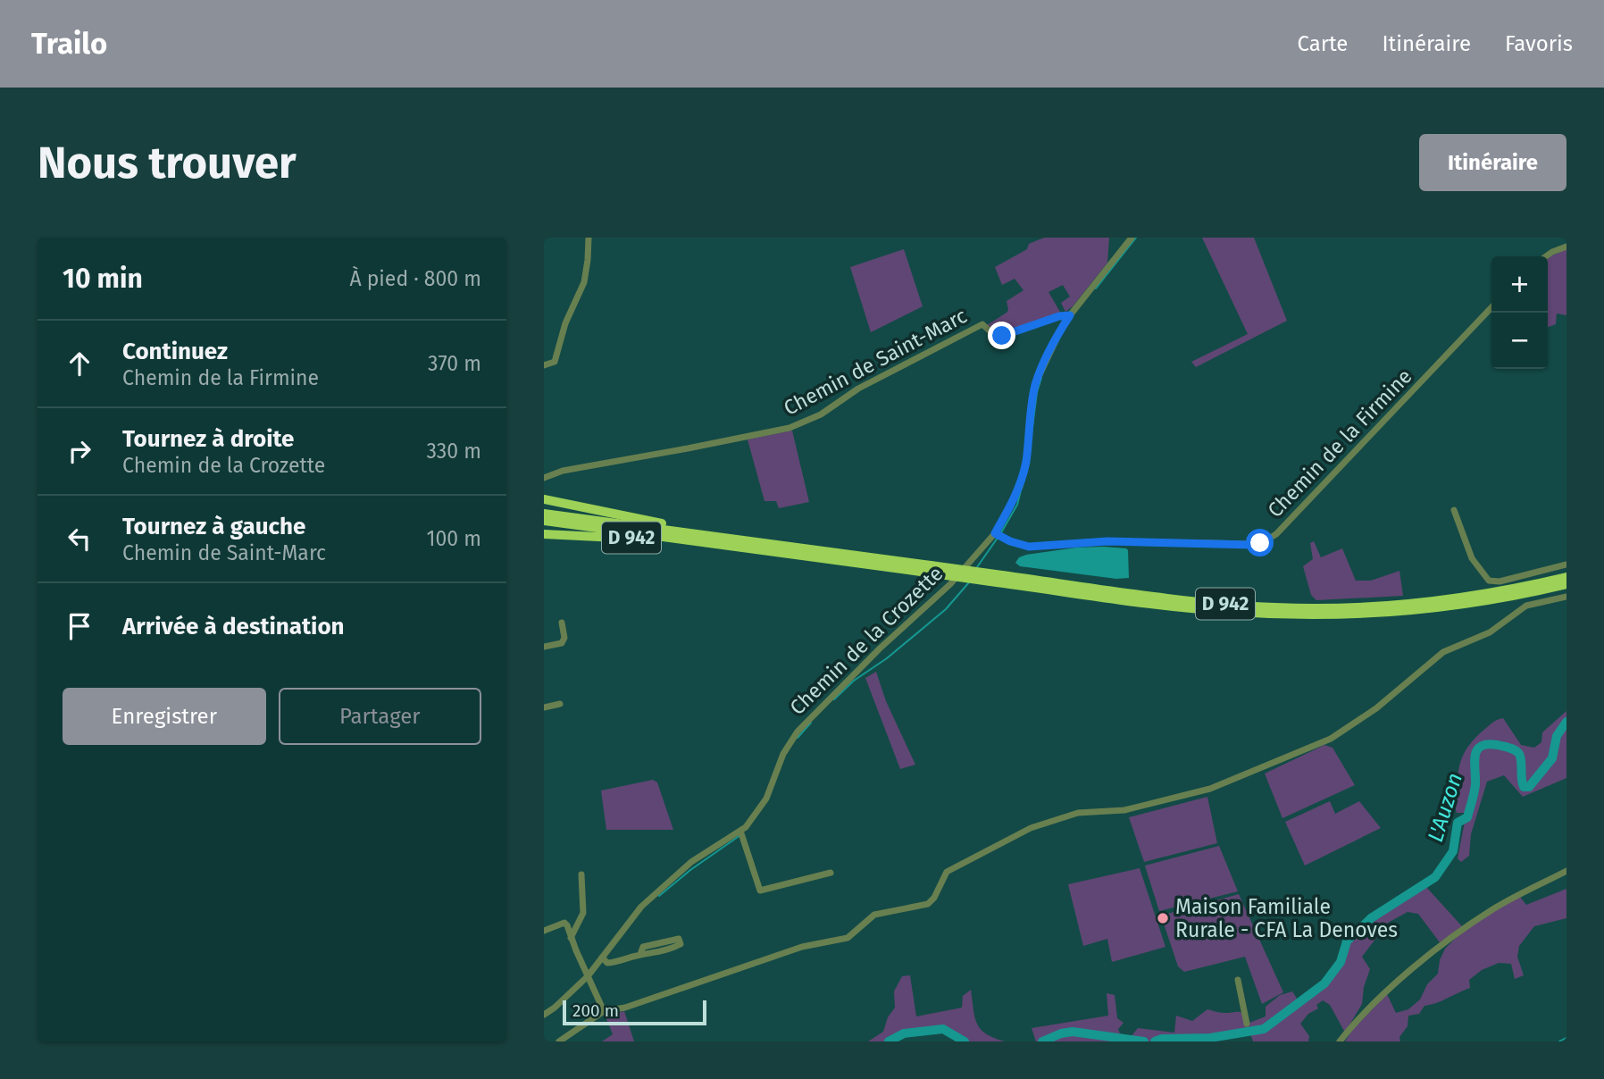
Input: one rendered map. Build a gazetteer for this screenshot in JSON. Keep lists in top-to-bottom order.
{
  "streets": {
    "highway": ["D 942"],
    "street": ["Chemin de Saint-Marc", "Chemin de la Firmine", "Chemin de la Crozette"]
  },
  "crossings": [
    ["Chemin de Saint-Marc", "Chemin de la Crozette"],
    ["Chemin de la Firmine", "Chemin de la Crozette"]
  ],
  "water": ["L'Auzon"],
  "places": ["Maison Familiale Rurale - CFA La Denoves"],
  "scale_bar": "200 m",
  "page": {
    "header": "Trailo",
    "nav": ["Carte", "Itinéraire", "Favoris"],
    "buttons": [
      "Itinéraire",
      ["Enregistrer", "Partager"]
    ],
    "title": "Nous trouver",
    "heading": ["10 min", "À pied · 800 m"],
    "map_buttons": ["+", "−"],
    "list": [
      ["Continuez", "Chemin de la Firmine", "370 m"],
      ["Tournez à droite", "Chemin de la Crozette", "330 m"],
      ["Tournez à gauche", "Chemin de Saint-Marc", "100 m"],
      "Arrivée à destination"
    ],
    "scale": "200 m"
  }
}
